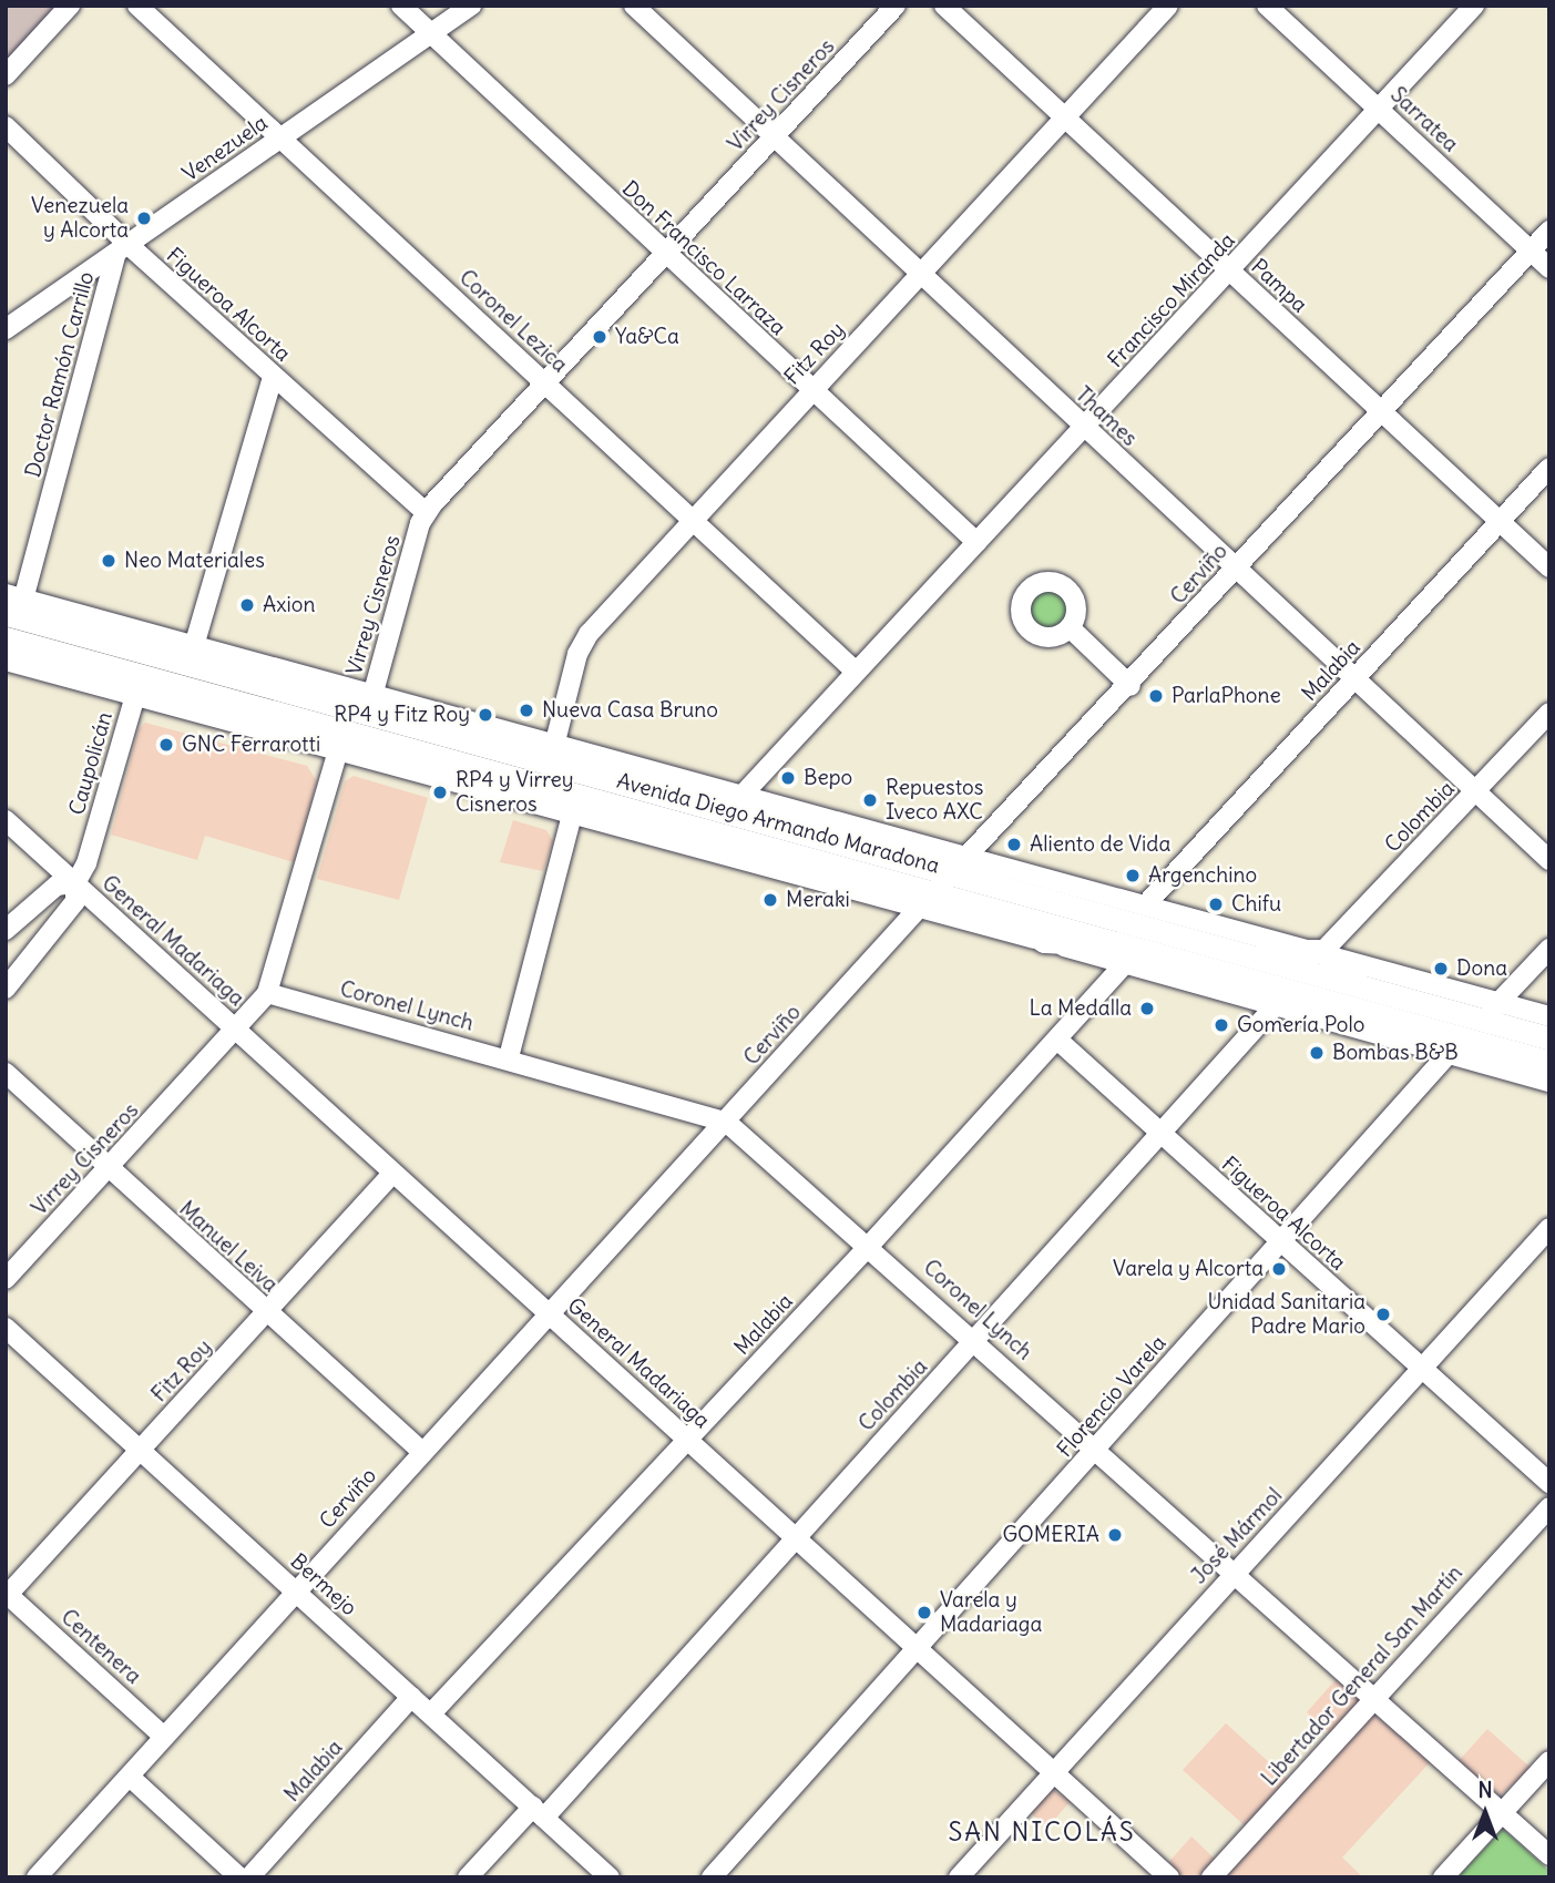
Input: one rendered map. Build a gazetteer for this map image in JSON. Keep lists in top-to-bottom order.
{
  "streets": {
    "main road": ["Avenida Diego Armando Maradona"],
    "street": [
      "Virrey Cisneros",
      "Sarratea",
      "Venezuela",
      "Don Francisco Larraza",
      "Pampa",
      "Francisco Miranda",
      "Figueroa Alcorta",
      "Coronel Lezica",
      "Fitz Roy",
      "Doctor Ramón Carrillo",
      "Thames",
      "Cerviño",
      "Malabia",
      "Caupolicán",
      "Colombia",
      "General Madariaga",
      "Coronel Lynch",
      "Manuel Leiva",
      "Florencio Varela",
      "José Mármol",
      "Bermejo",
      "Centenera",
      "Libertador General San Martín"
    ]
  },
  "crossings": [
    ["Virrey Cisneros", "Don Francisco Larraza"],
    ["Virrey Cisneros", "Figueroa Alcorta"],
    ["Virrey Cisneros", "Coronel Lezica"],
    ["Virrey Cisneros", "Thames"],
    ["Virrey Cisneros", "Avenida Diego Armando Maradona"],
    ["Virrey Cisneros", "General Madariaga"],
    ["Virrey Cisneros", "Coronel Lynch"],
    ["Virrey Cisneros", "Manuel Leiva"],
    ["Sarratea", "Francisco Miranda"],
    ["Sarratea", "Cerviño"],
    ["Venezuela", "Don Francisco Larraza"],
    ["Venezuela", "Figueroa Alcorta"],
    ["Venezuela", "Coronel Lezica"],
    ["Venezuela", "Doctor Ramón Carrillo"],
    ["Don Francisco Larraza", "Francisco Miranda"],
    ["Don Francisco Larraza", "Fitz Roy"],
    ["Pampa", "Francisco Miranda"],
    ["Pampa", "Fitz Roy"],
    ["Pampa", "Cerviño"],
    ["Pampa", "Malabia"],
    ["Francisco Miranda", "Coronel Lezica"],
    ["Francisco Miranda", "Thames"],
    ["Francisco Miranda", "Avenida Diego Armando Maradona"],
    ["Figueroa Alcorta", "Doctor Ramón Carrillo"],
    ["Figueroa Alcorta", "Malabia"],
    ["Figueroa Alcorta", "Colombia"],
    ["Figueroa Alcorta", "Florencio Varela"],
    ["Figueroa Alcorta", "José Mármol"],
    ["Coronel Lezica", "Fitz Roy"],
    ["Fitz Roy", "Thames"],
    ["Fitz Roy", "Avenida Diego Armando Maradona"],
    ["Fitz Roy", "General Madariaga"],
    ["Fitz Roy", "Manuel Leiva"],
    ["Fitz Roy", "Bermejo"],
    ["Fitz Roy", "Centenera"],
    ["Doctor Ramón Carrillo", "Avenida Diego Armando Maradona"],
    ["Thames", "Cerviño"],
    ["Thames", "Malabia"],
    ["Thames", "Colombia"],
    ["Cerviño", "Avenida Diego Armando Maradona"],
    ["Cerviño", "General Madariaga"],
    ["Cerviño", "Coronel Lynch"],
    ["Cerviño", "Manuel Leiva"],
    ["Cerviño", "Bermejo"],
    ["Cerviño", "Centenera"],
    ["Malabia", "Avenida Diego Armando Maradona"],
    ["Malabia", "General Madariaga"],
    ["Malabia", "Coronel Lynch"],
    ["Malabia", "Bermejo"],
    ["Caupolicán", "Avenida Diego Armando Maradona"],
    ["Caupolicán", "General Madariaga"],
    ["Colombia", "Avenida Diego Armando Maradona"],
    ["Colombia", "General Madariaga"],
    ["Colombia", "Coronel Lynch"],
    ["Colombia", "Bermejo"],
    ["Avenida Diego Armando Maradona", "Florencio Varela"],
    ["General Madariaga", "Florencio Varela"],
    ["General Madariaga", "José Mármol"],
    ["Coronel Lynch", "Florencio Varela"],
    ["Coronel Lynch", "José Mármol"],
    ["Coronel Lynch", "Libertador General San Martín"]
  ],
  "districts": ["SAN NICOLÁS"],
  "places": [
    "Venezuela y Alcorta",
    "Ya&Ca",
    "Neo Materiales",
    "Axion",
    "ParlaPhone",
    "Nueva Casa Bruno",
    "RP4 y Fitz Roy",
    "GNC Ferrarotti",
    "Bepo",
    "RP4 y Virrey Cisneros",
    "Repuestos Iveco AXC",
    "Aliento de Vida",
    "Argenchino",
    "Meraki",
    "Chifu",
    "Dona",
    "La Medalla",
    "Gomería Polo",
    "Bombas B&B",
    "Varela y Alcorta",
    "Unidad Sanitaria Padre Mario",
    "GOMERIA",
    "Varela y Madariaga"
  ],
  "north": "top"
}
